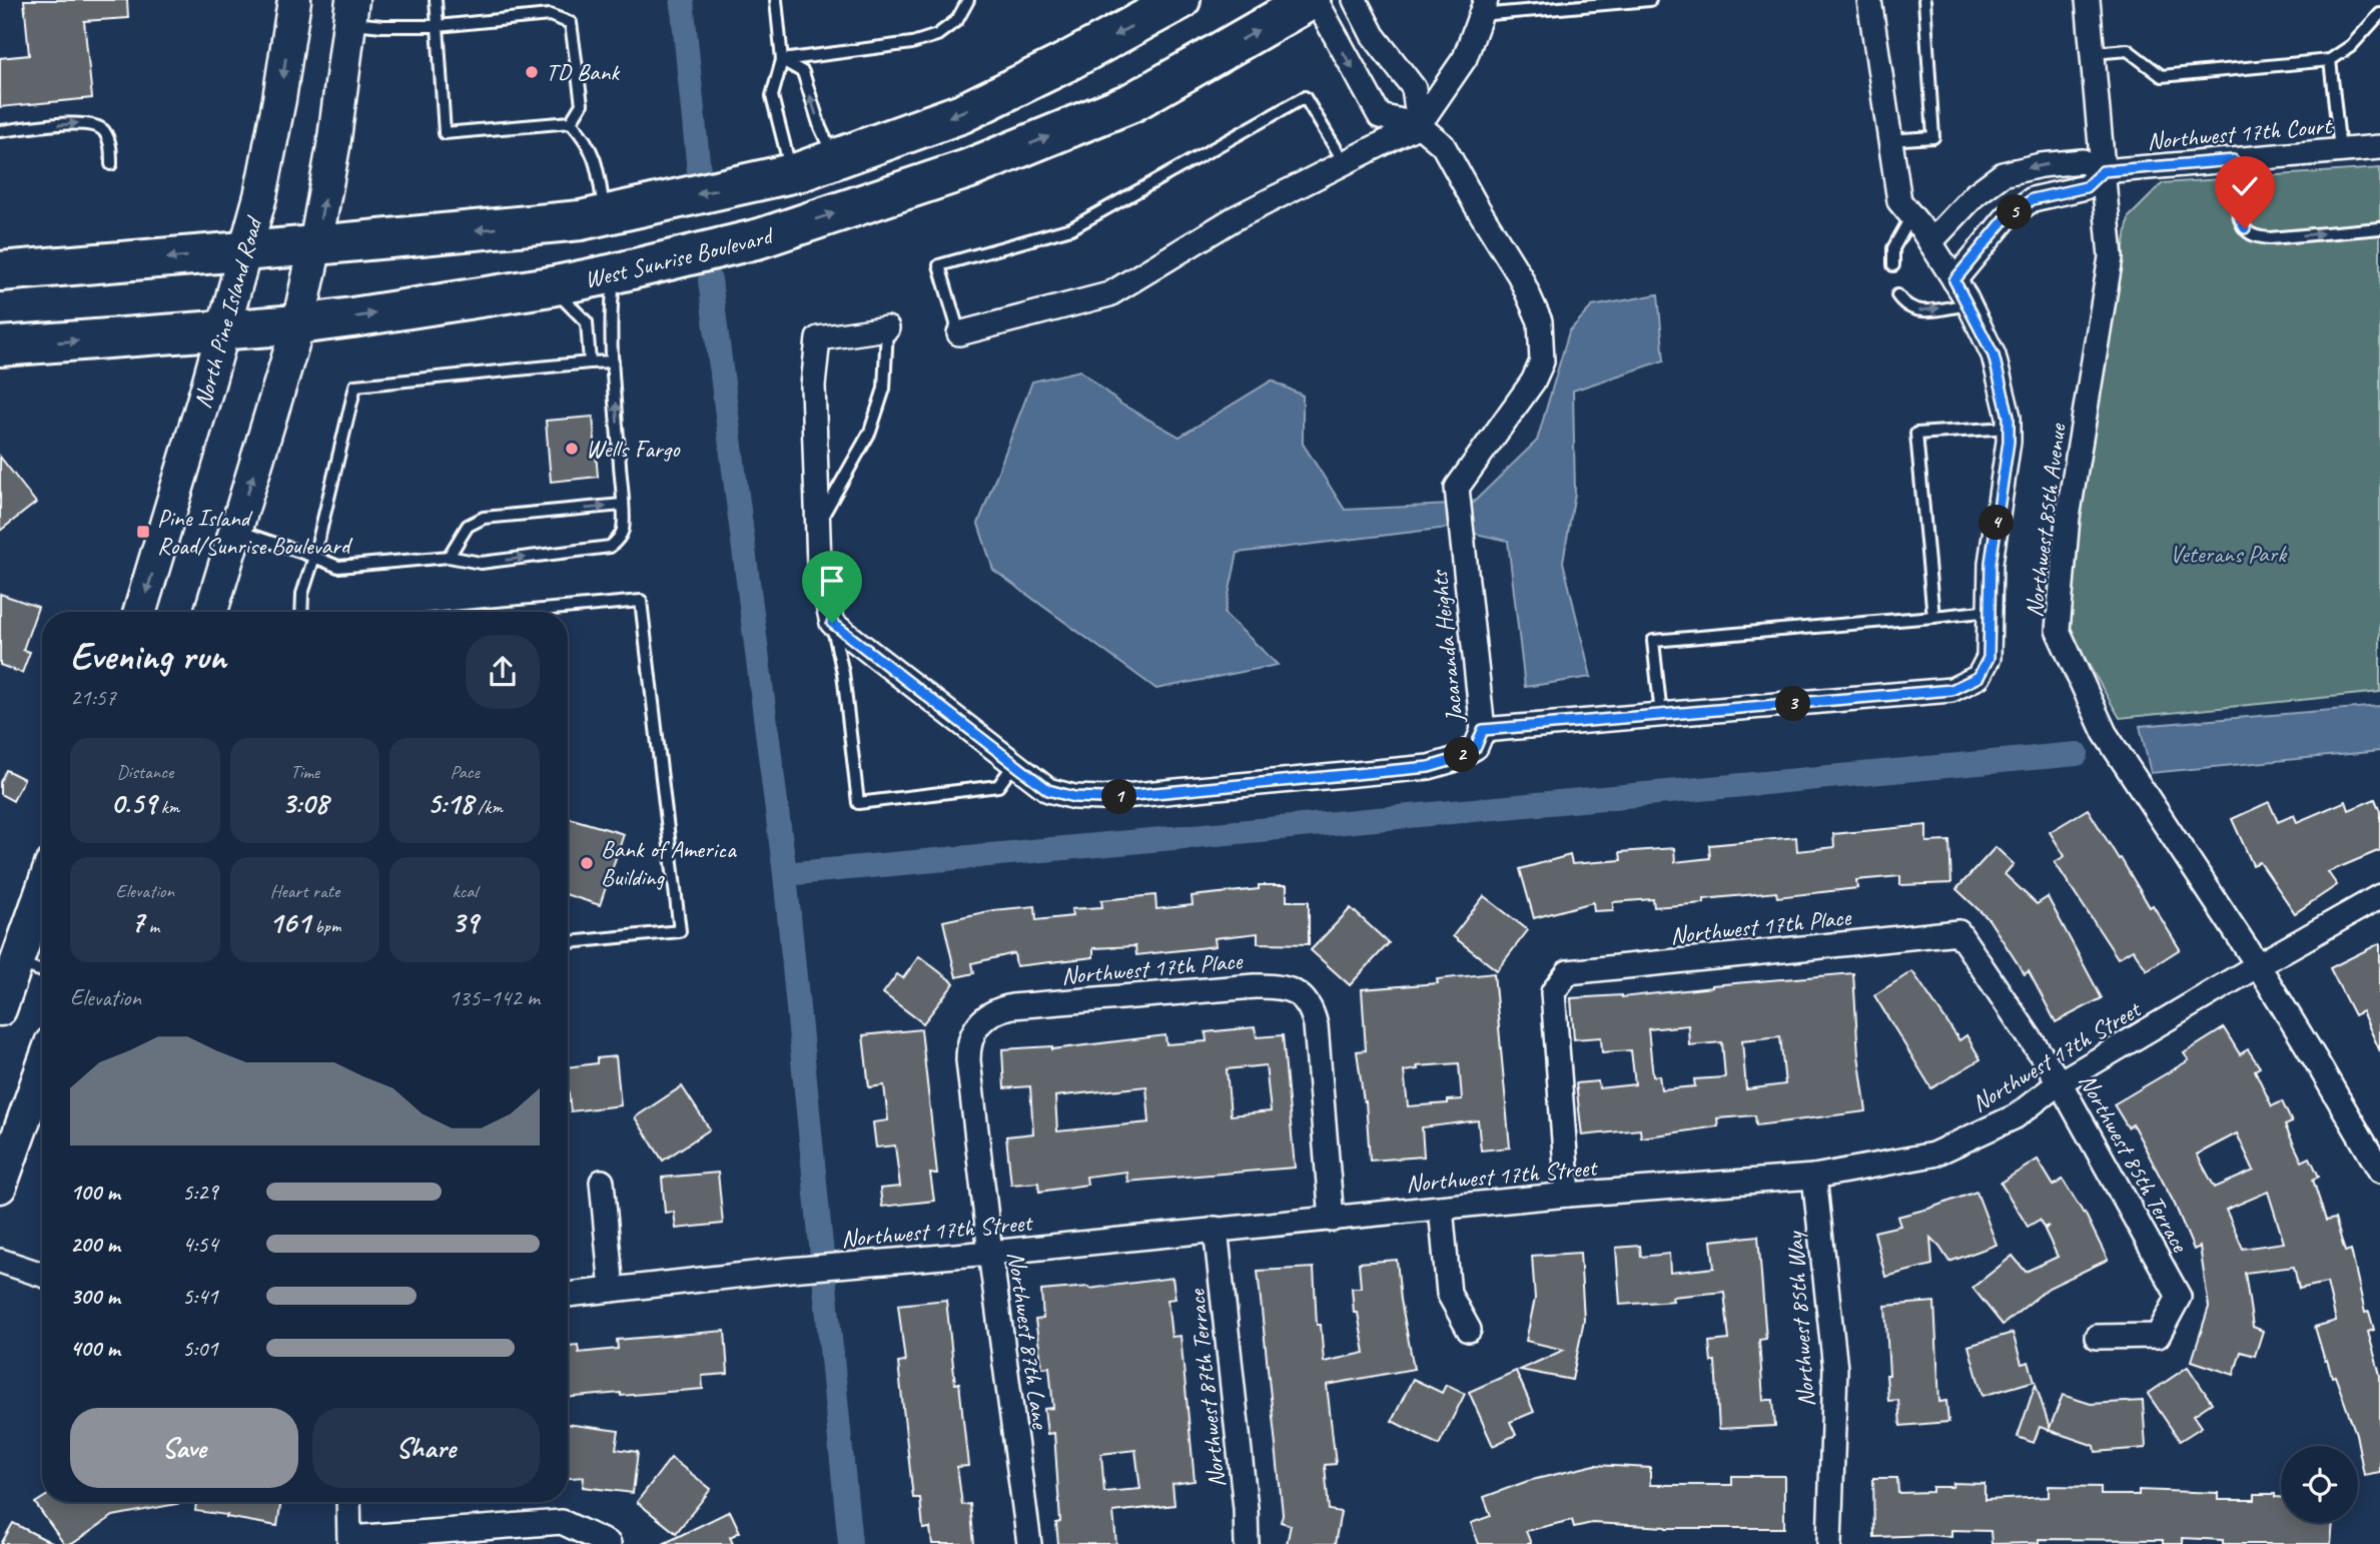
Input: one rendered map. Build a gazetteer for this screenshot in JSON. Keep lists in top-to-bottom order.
{
  "streets": {
    "highway": ["West Sunrise Boulevard"],
    "main road": ["North Pine Island Road"],
    "street": [
      "Northwest 17th Court",
      "Northwest 85th Avenue",
      "Jacaranda Heights",
      "Northwest 17th Place",
      "Northwest 17th Street",
      "Northwest 85th Terrace",
      "Northwest 85th Way",
      "Northwest 87th Lane",
      "Northwest 87th Terrace"
    ]
  },
  "crossings": [
    ["Northwest 17th Court", "Northwest 85th Avenue"],
    ["West Sunrise Boulevard", "North Pine Island Road"],
    ["West Sunrise Boulevard", "Jacaranda Heights"],
    ["Northwest 85th Avenue", "Northwest 17th Street"],
    ["Northwest 17th Place", "Northwest 17th Street"],
    ["Northwest 17th Place", "Northwest 85th Terrace"],
    ["Northwest 17th Place", "Northwest 87th Lane"],
    ["Northwest 17th Street", "Northwest 85th Terrace"],
    ["Northwest 17th Street", "Northwest 85th Way"],
    ["Northwest 17th Street", "Northwest 87th Lane"],
    ["Northwest 17th Street", "Northwest 87th Terrace"]
  ],
  "parks": ["Veterans Park"],
  "places": {
    "other": ["TD Bank", "Wells Fargo", "Bank of America Building"],
    "transit": ["Pine Island Road/Sunrise Boulevard"]
  },
  "page": {
    "pins": [
      "5",
      "4",
      "3",
      "2",
      "1"
    ],
    "heading": ["Evening run", "21:57"],
    "stats": [
      ["Distance", "0.59 km"],
      ["Time", "3:08"],
      ["Pace", "5:18 /km"],
      ["Elevation", "7 m"],
      ["Heart rate", "161 bpm"],
      ["kcal", "39"]
    ],
    "chart": ["Elevation", "135–142 m"],
    "list": [
      {
        "name": "100 m",
        "note": "5:29"
      },
      {
        "name": "200 m",
        "note": "4:54"
      },
      {
        "name": "300 m",
        "note": "5:41"
      },
      {
        "name": "400 m",
        "note": "5:01"
      }
    ],
    "buttons": ["Save", "Share"]
  }
}
